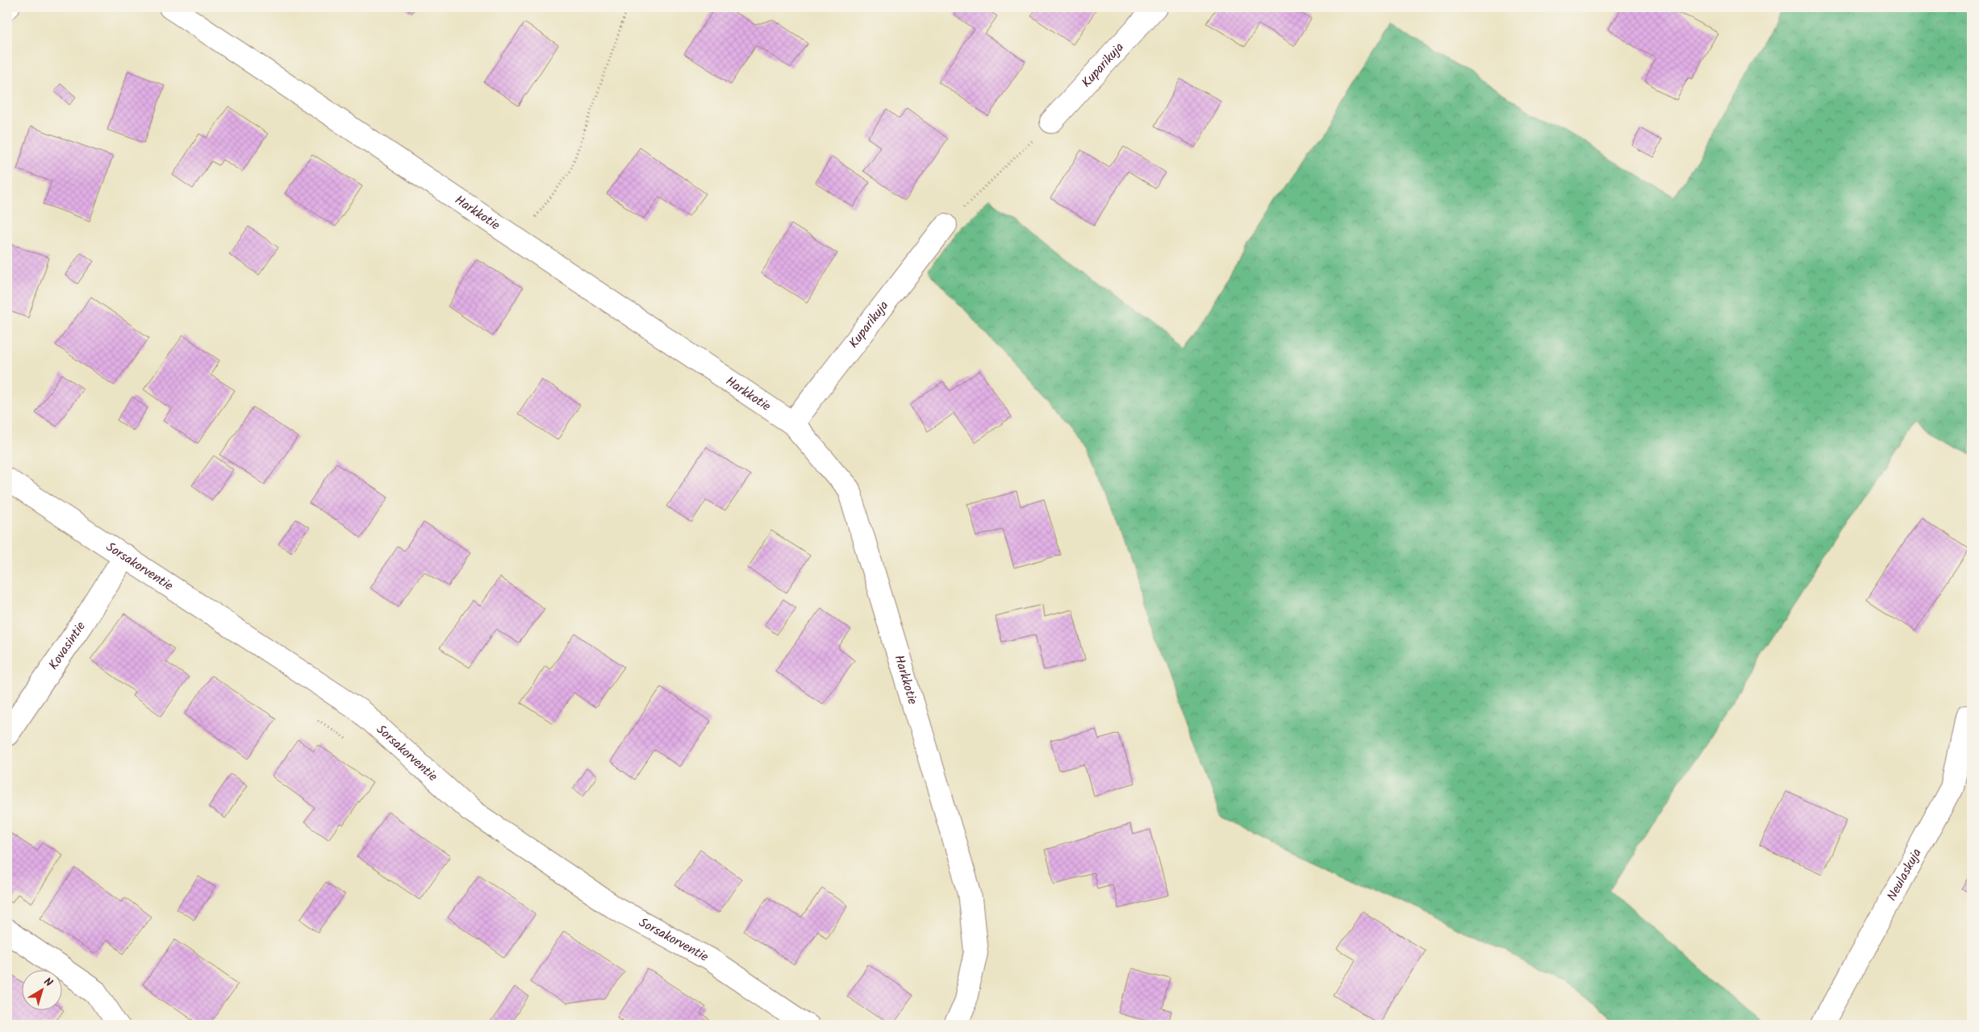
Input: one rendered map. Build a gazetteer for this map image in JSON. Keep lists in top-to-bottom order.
{
  "streets": {
    "street": [
      "Kuparikuja",
      "Harkkotie",
      "Sorsakorventie",
      "Kovasintie",
      "Neulaskuja"
    ]
  },
  "crossings": [
    ["Kuparikuja", "Harkkotie"],
    ["Sorsakorventie", "Kovasintie"]
  ],
  "north": "top right"
}
